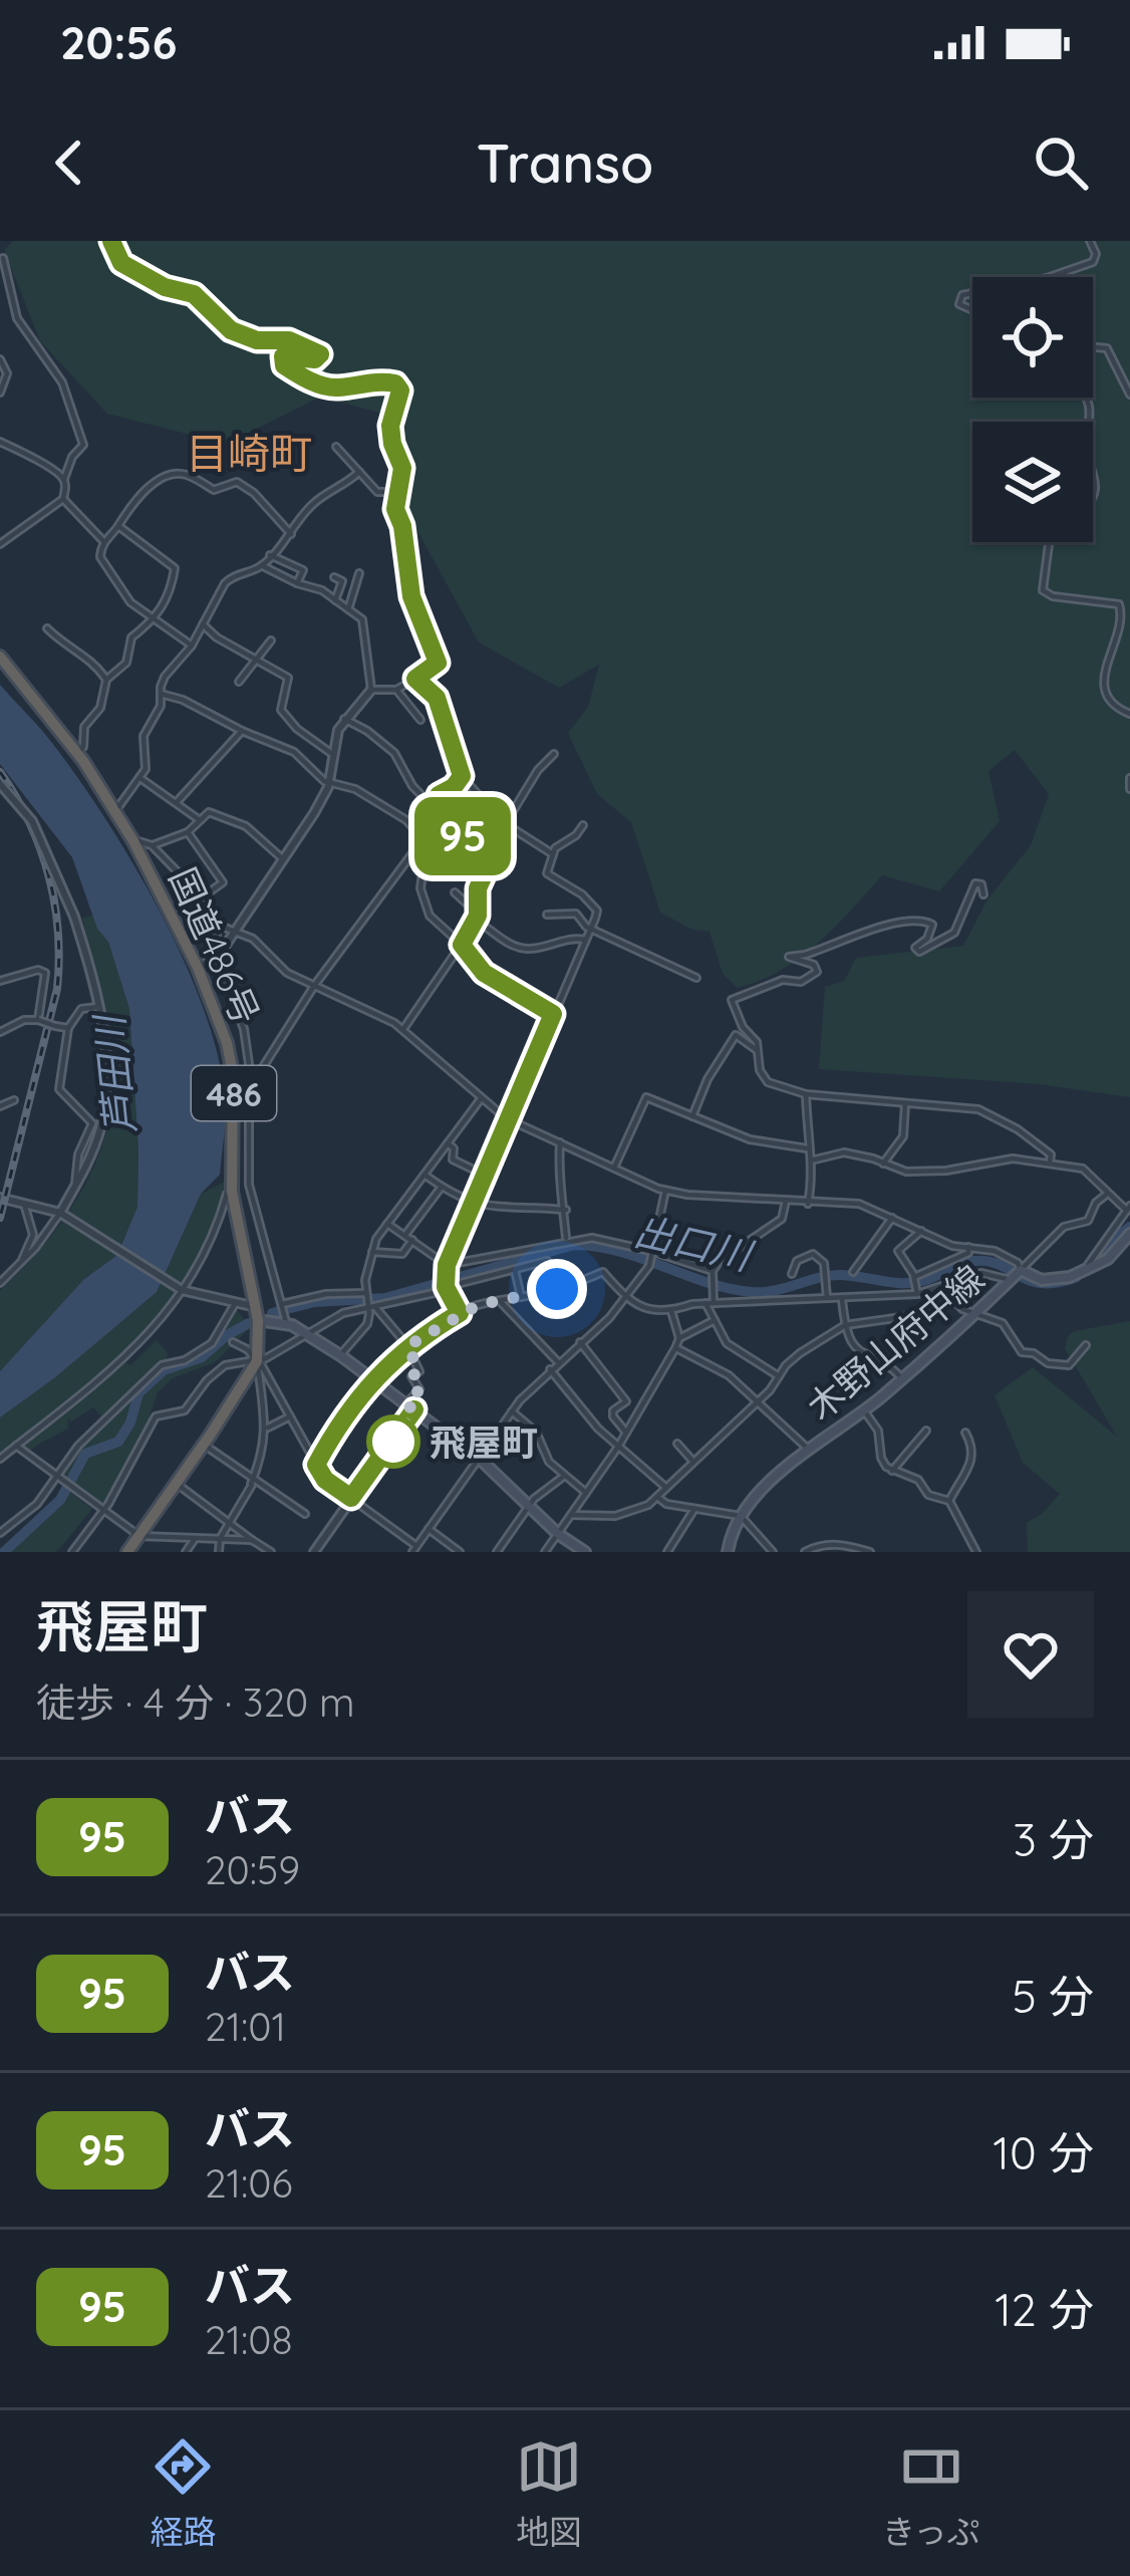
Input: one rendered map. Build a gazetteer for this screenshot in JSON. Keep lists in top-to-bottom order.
{
  "streets": {
    "highway": ["国道486号", "486"],
    "main road": ["木野山府中線"]
  },
  "districts": ["目崎町"],
  "water": ["芦田川", "出口川"],
  "places": ["飛屋町"],
  "lines": ["bus line 95"],
  "page": {
    "status": "20:56",
    "header": "Transo",
    "on_map": "95",
    "heading": ["飛屋町", "徒歩 · 4 分 · 320 m"],
    "list": [
      {
        "mark": "95",
        "name": "バス",
        "note": "20:59",
        "value": "3 分"
      },
      {
        "mark": "95",
        "name": "バス",
        "note": "21:01",
        "value": "5 分"
      },
      {
        "mark": "95",
        "name": "バス",
        "note": "21:06",
        "value": "10 分"
      },
      {
        "mark": "95",
        "name": "バス",
        "note": "21:08",
        "value": "12 分"
      }
    ],
    "tabs": ["経路", "地図", "きっぷ"]
  }
}
